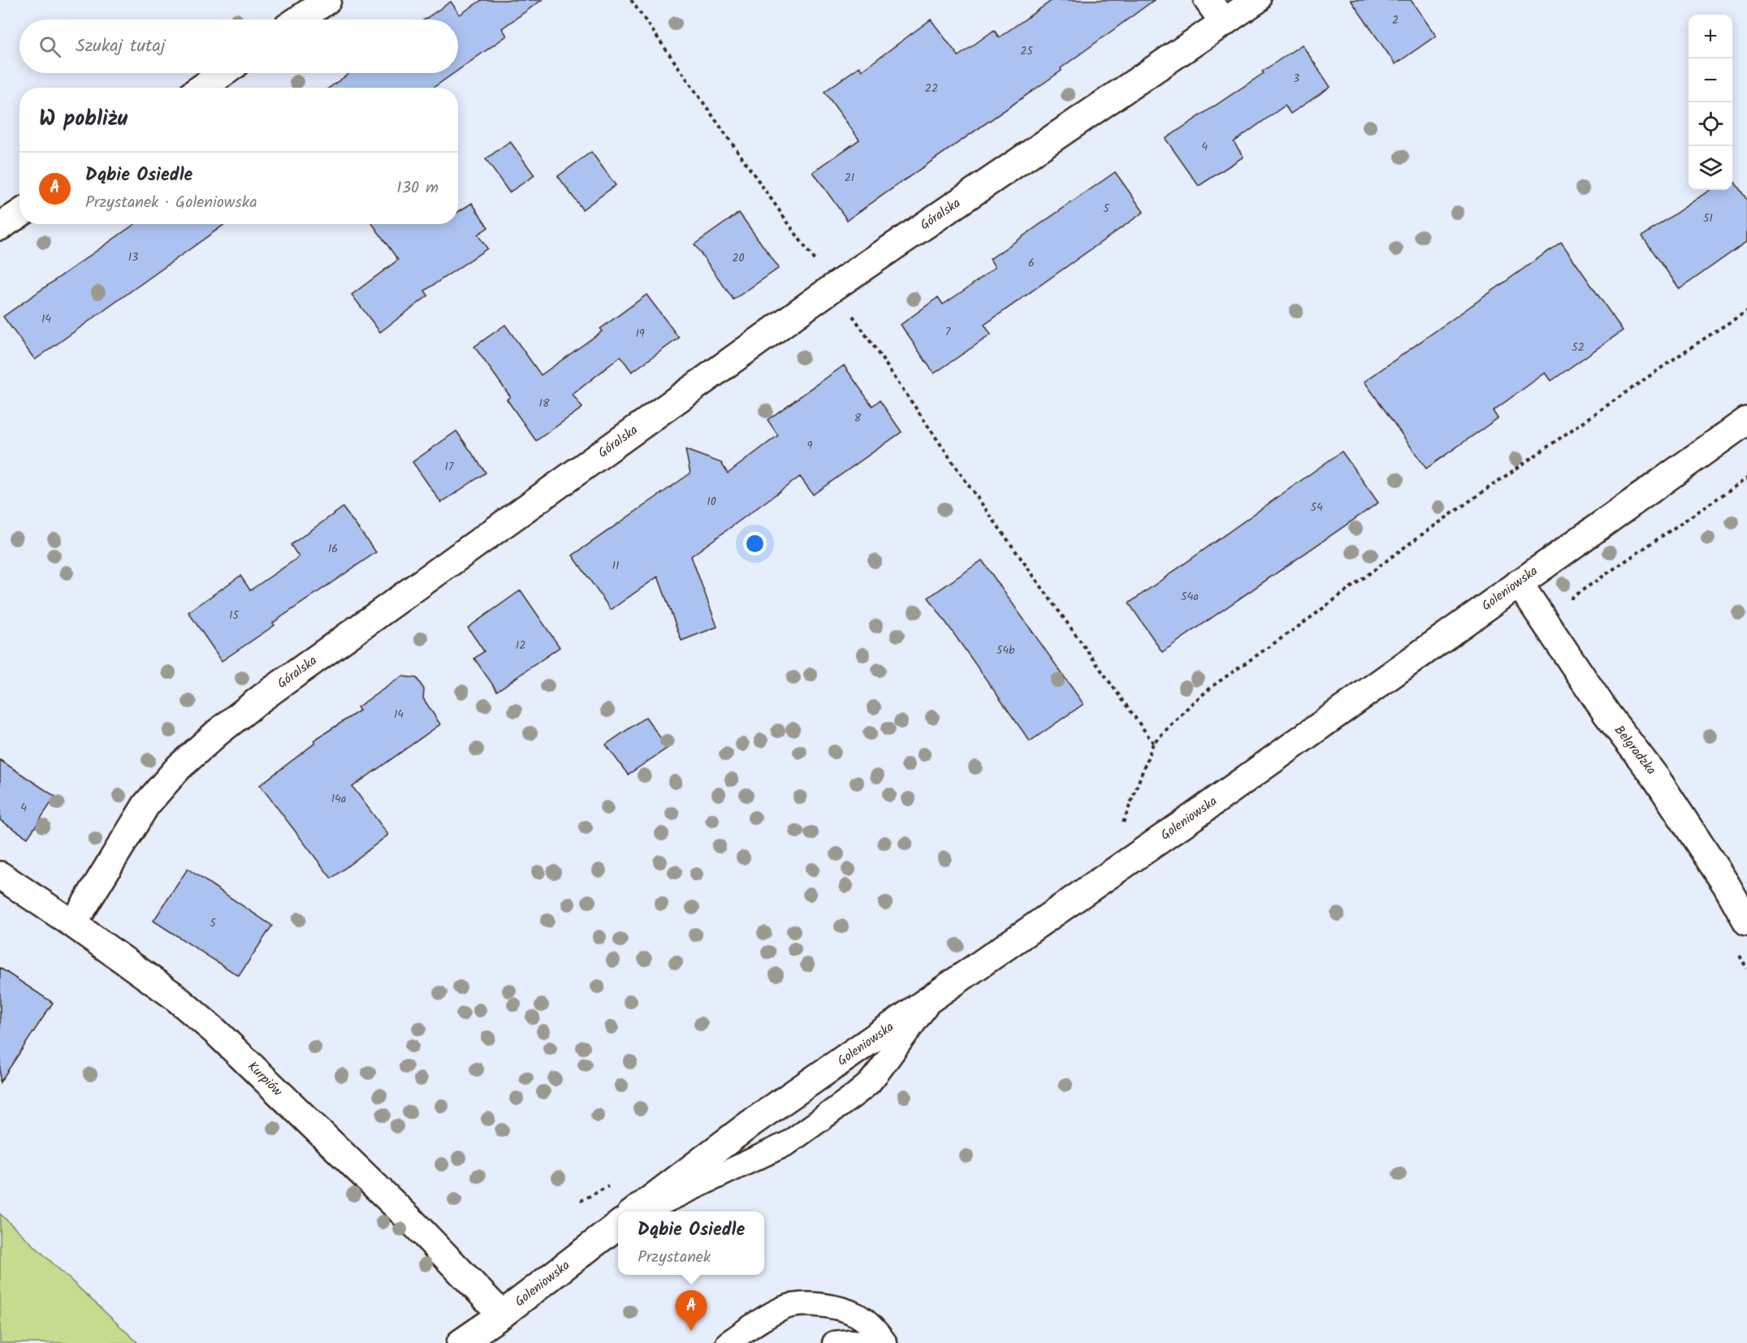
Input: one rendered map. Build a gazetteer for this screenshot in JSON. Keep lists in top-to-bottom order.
{
  "streets": {
    "street": [
      "Góralska",
      "Goleniowska",
      "Belgradzka",
      "Kurpiów"
    ]
  },
  "crossings": [
    ["Góralska", "Kurpiów"],
    ["Goleniowska", "Belgradzka"],
    ["Goleniowska", "Kurpiów"]
  ],
  "house_numbers": [
    "2",
    "25",
    "3",
    "22",
    "4",
    "21",
    "5",
    "51",
    "13",
    "20",
    "6",
    "14",
    "7",
    "19",
    "52",
    "18",
    "8",
    "9",
    "17",
    "10",
    "54",
    "16",
    "11",
    "54a",
    "15",
    "12",
    "54b",
    "14",
    "14a",
    "4",
    "5"
  ],
  "page": {
    "map_buttons": ["+", "−"],
    "search": "Szukaj tutaj",
    "heading": "W pobliżu",
    "list": [
      {
        "mark": "A",
        "name": "Dąbie Osiedle",
        "note": "Przystanek · Goleniowska",
        "value": "130 m"
      }
    ],
    "popup": ["Dąbie Osiedle", "Przystanek"],
    "pins": "A"
  }
}
